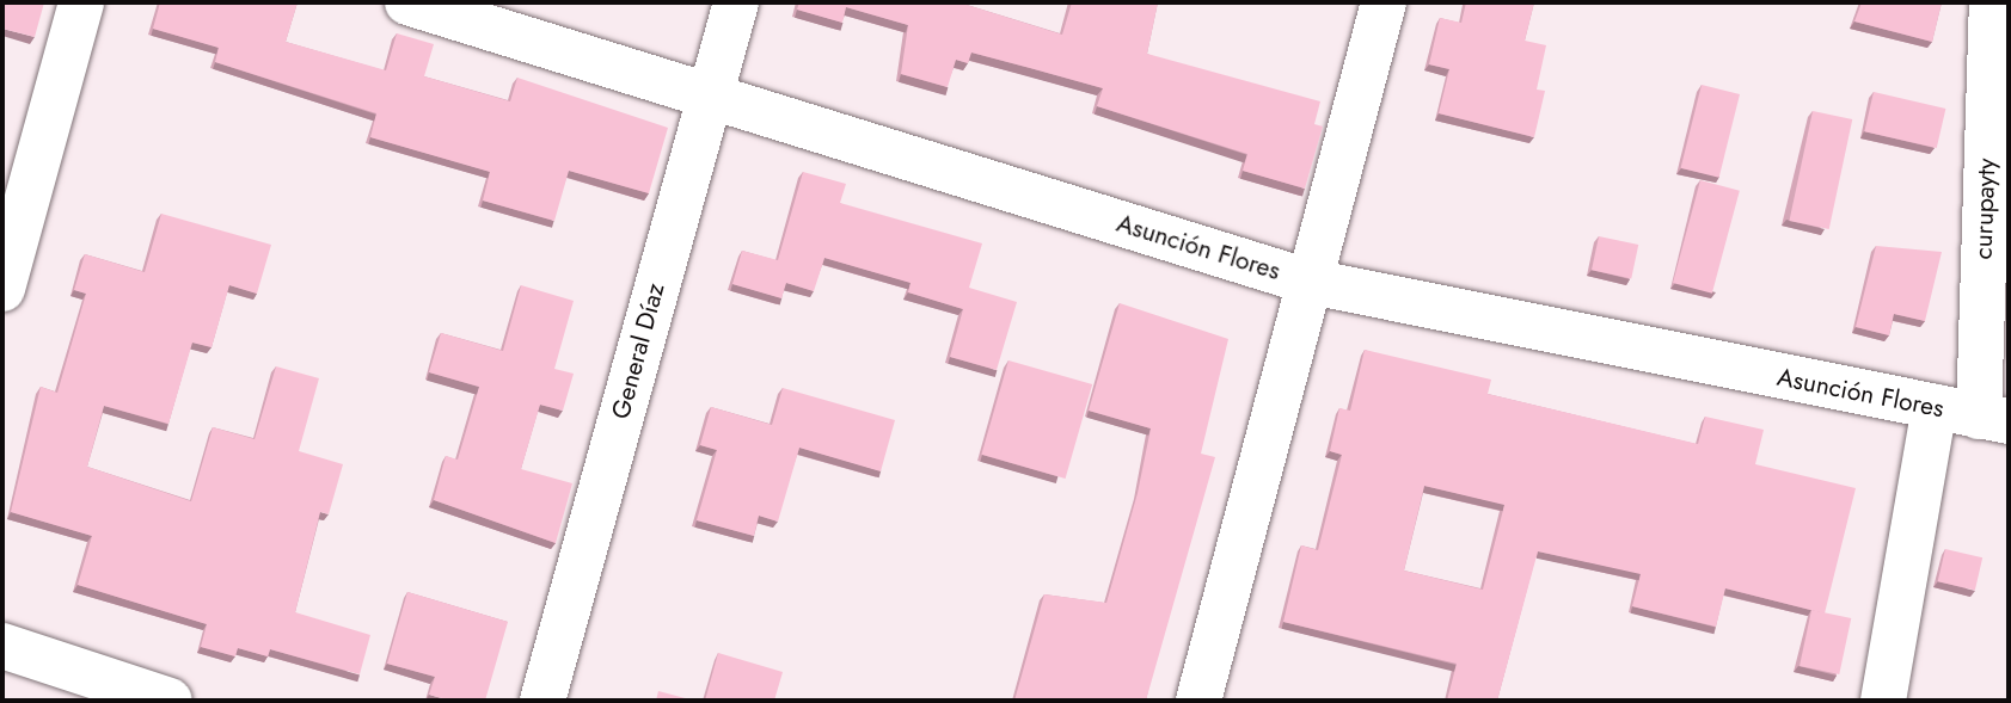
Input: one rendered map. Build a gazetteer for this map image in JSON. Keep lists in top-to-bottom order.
{
  "streets": {
    "street": ["curupayty", "Asunción Flores", "General Díaz"]
  },
  "crossings": [
    ["curupayty", "Asunción Flores"],
    ["Asunción Flores", "General Díaz"]
  ]
}
